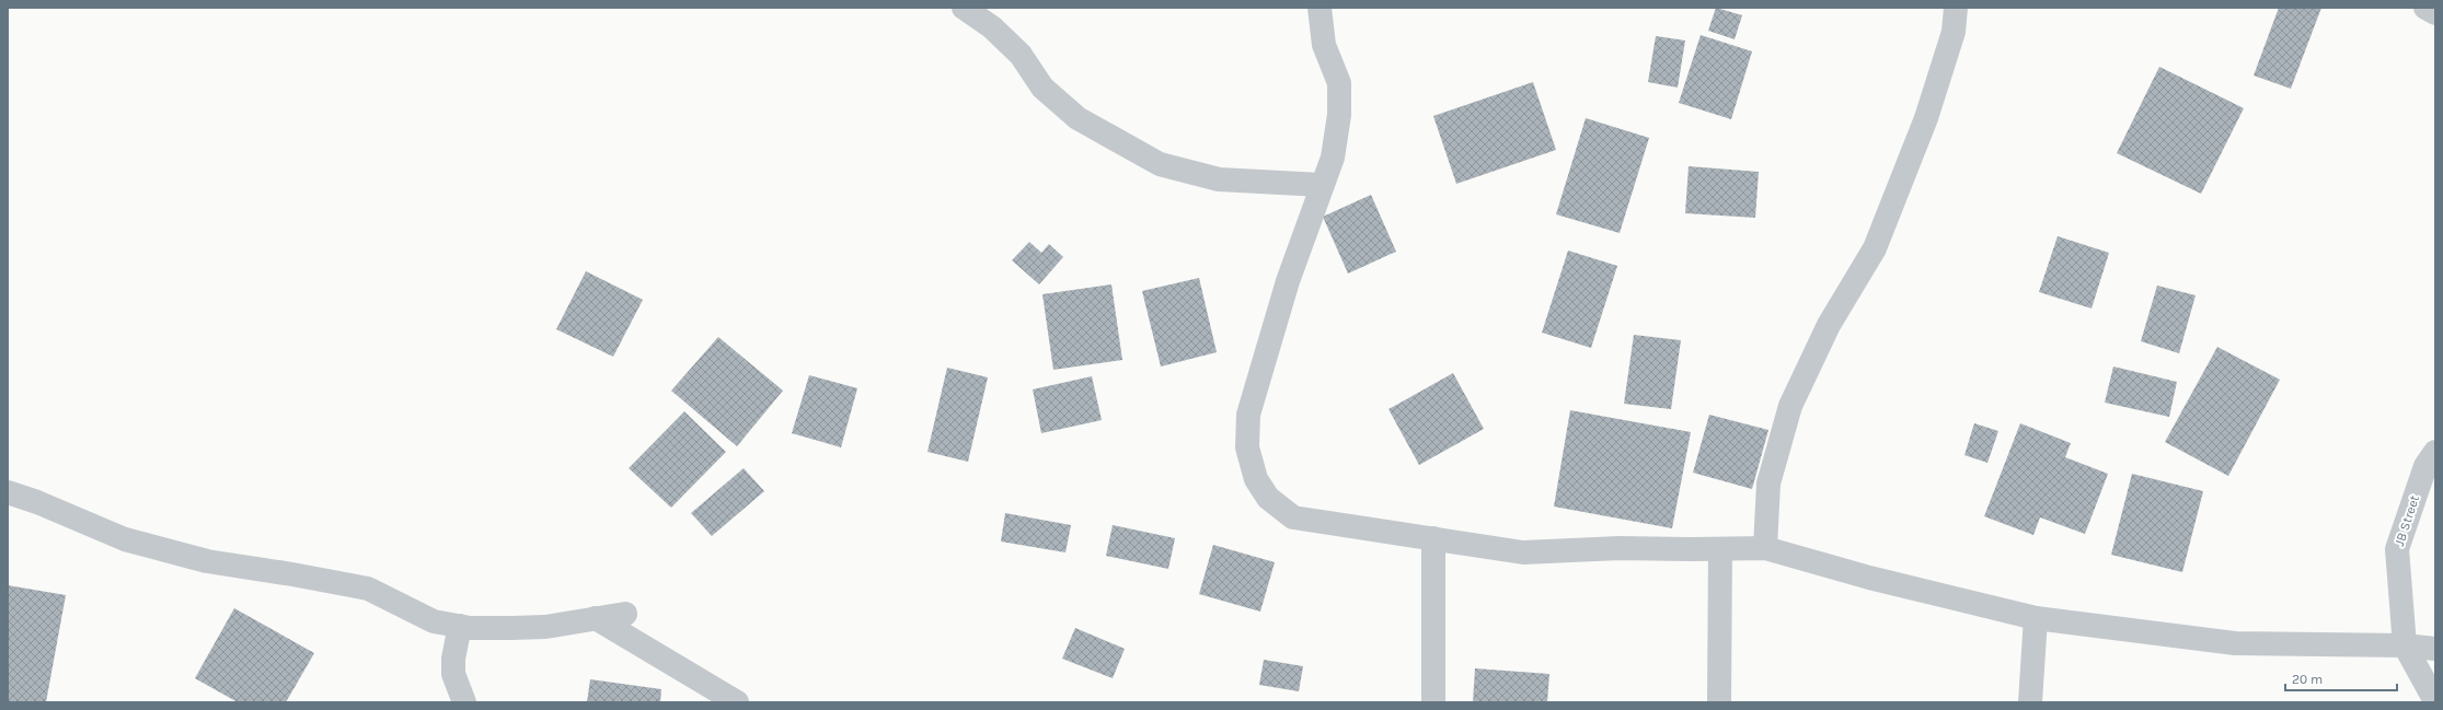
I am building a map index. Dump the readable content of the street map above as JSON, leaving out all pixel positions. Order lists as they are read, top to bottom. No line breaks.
{"streets":{"street":["JB Street"]},"scale_bar":"20 m"}
